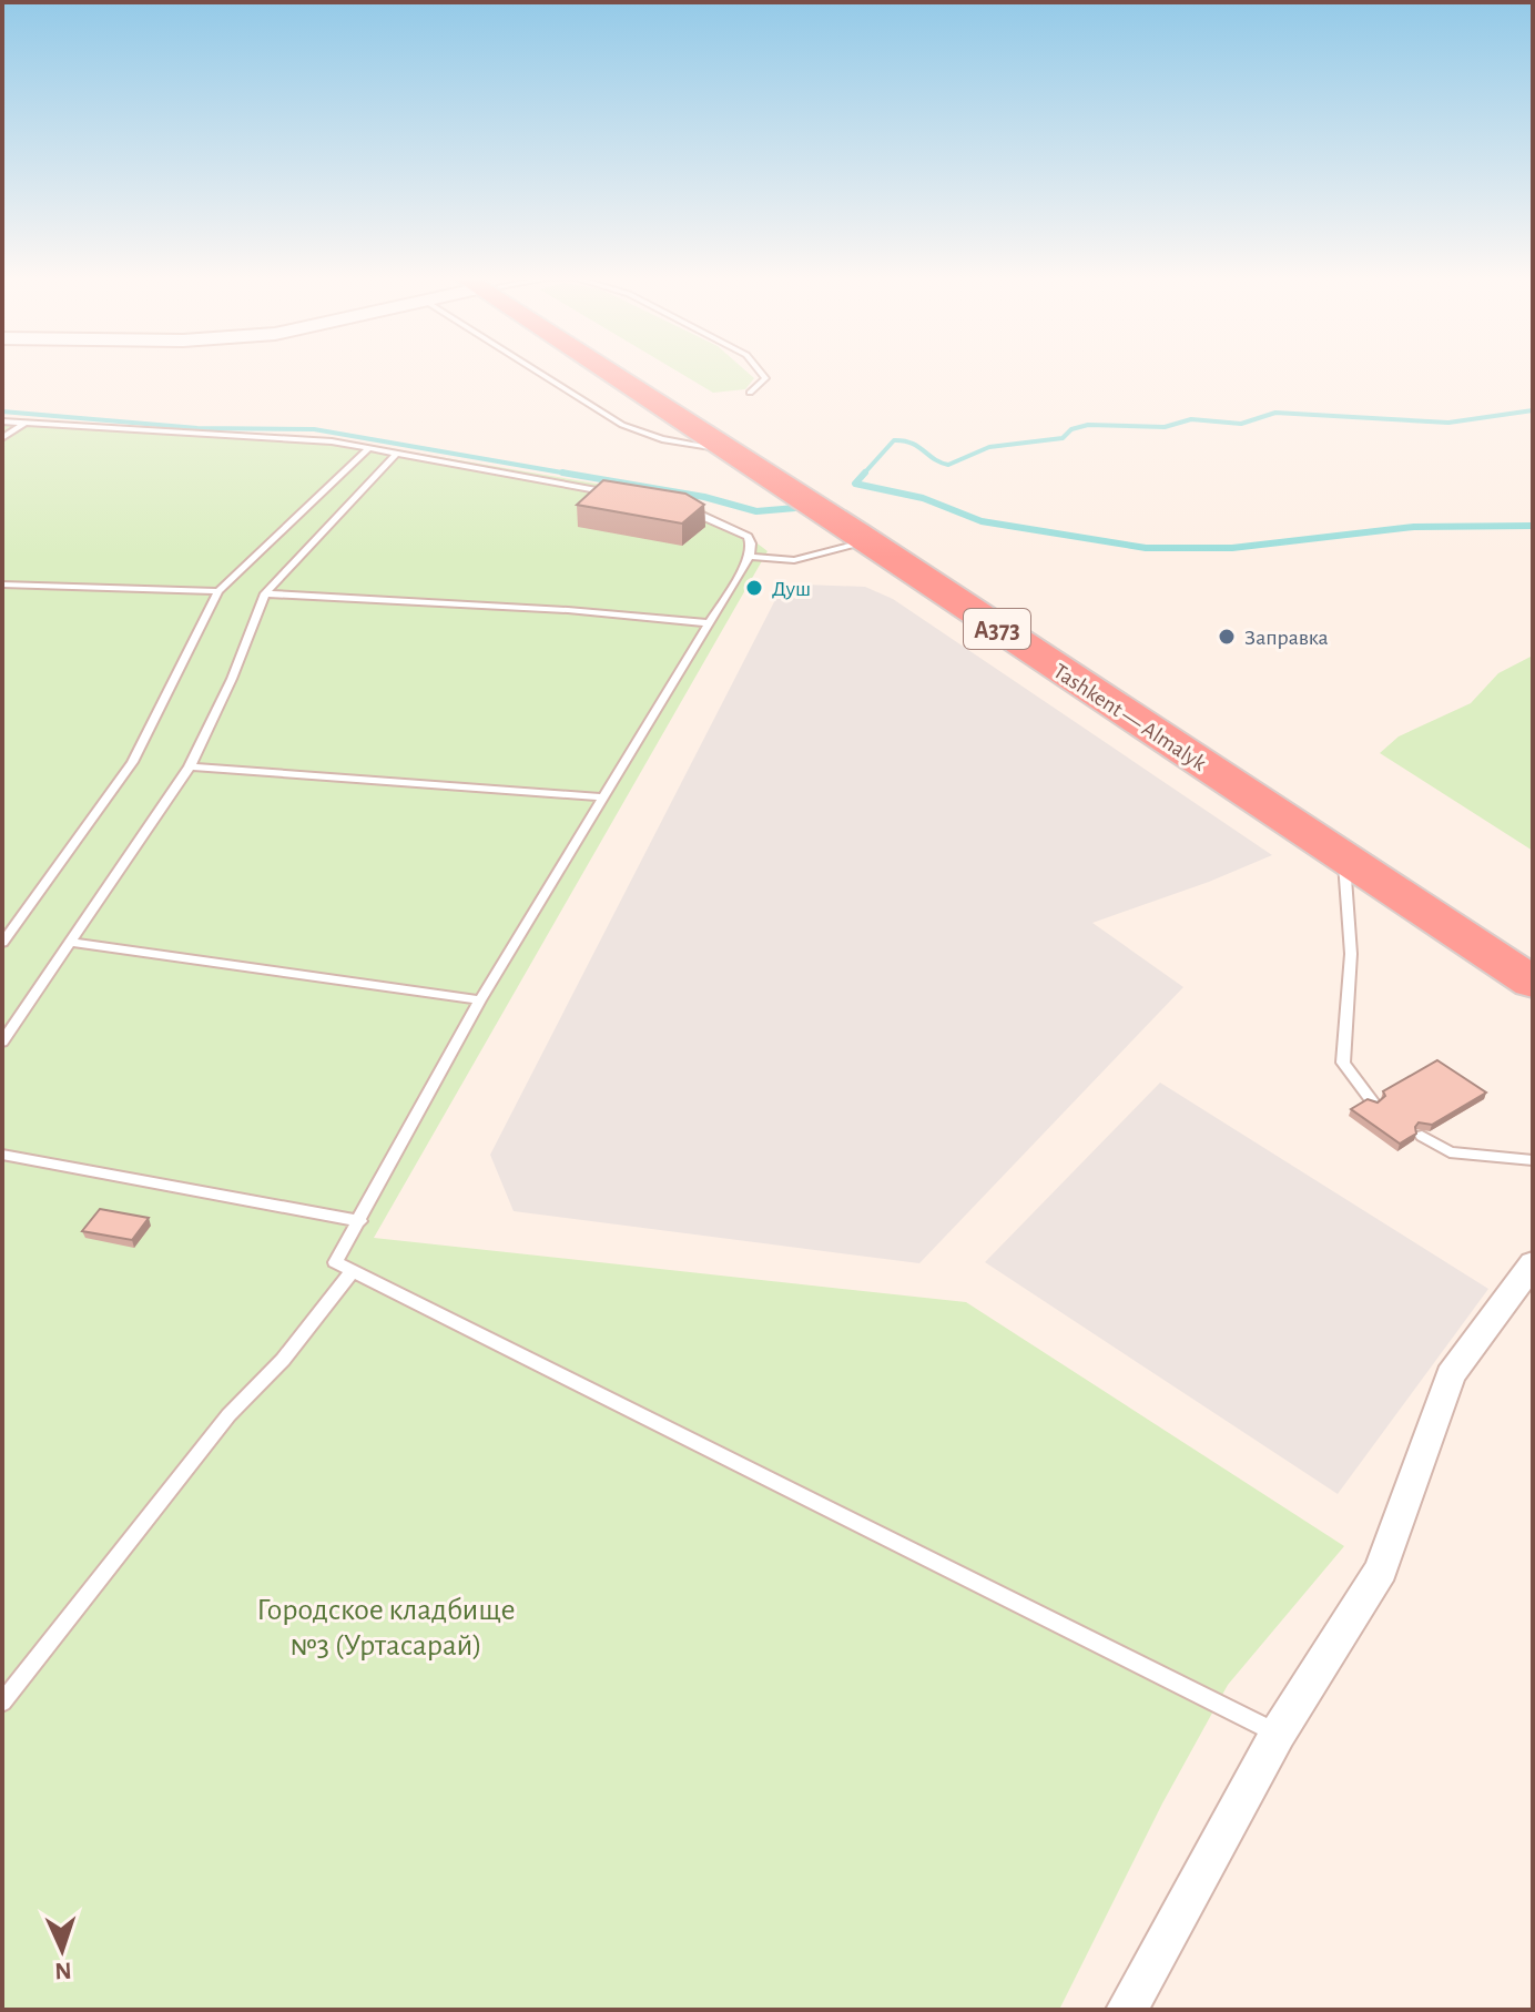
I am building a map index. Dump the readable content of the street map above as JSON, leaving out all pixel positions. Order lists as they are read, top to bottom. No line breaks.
{"streets":{"highway":["A373","Tashkent — Almalyk"]},"parks":["Городское кладбище №3 (Уртасарай)"],"places":["Душ","Заправка"],"north":"bottom"}
